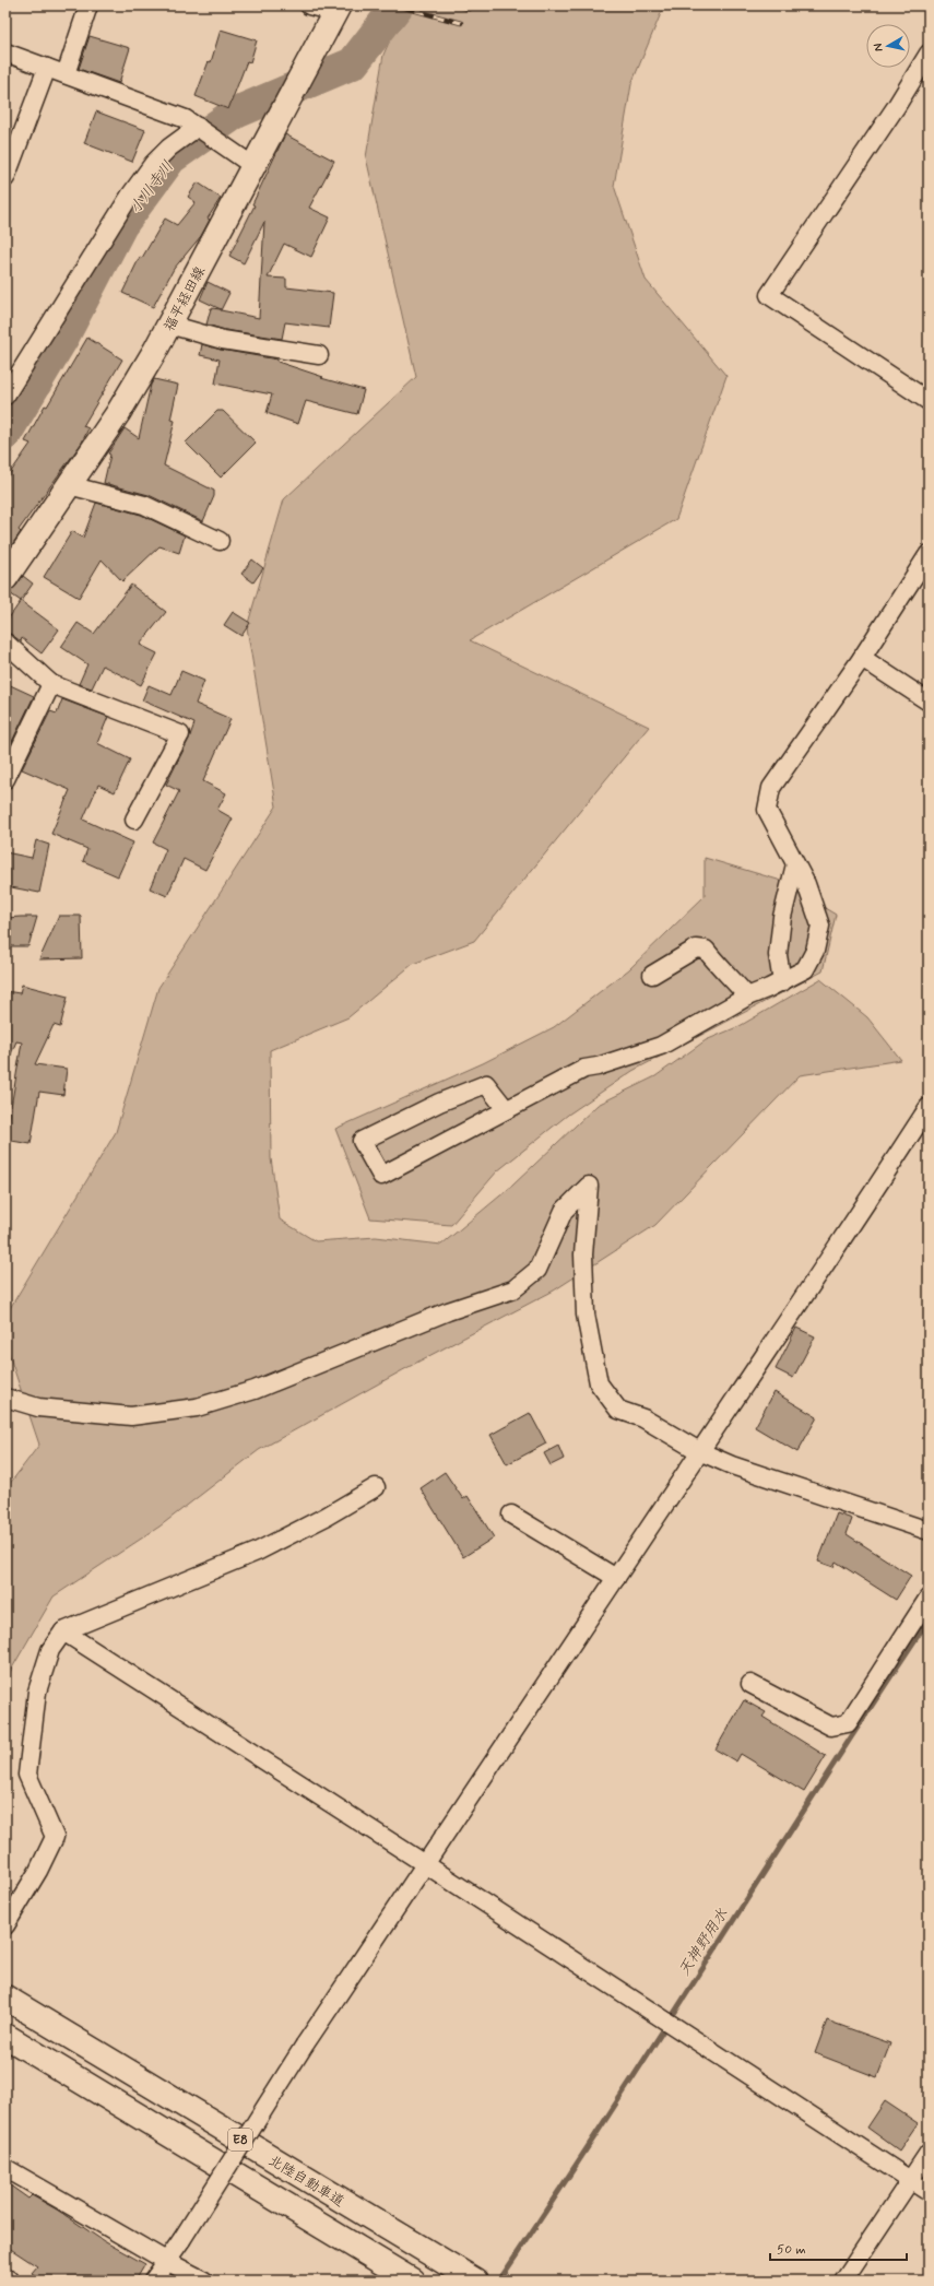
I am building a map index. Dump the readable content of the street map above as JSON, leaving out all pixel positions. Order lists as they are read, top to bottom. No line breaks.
{"streets":{"main road":["福平経田線","E8","北陸自動車道"]},"water":["小川寺川","天神野用水"],"scale_bar":"50 m","north":"left"}
